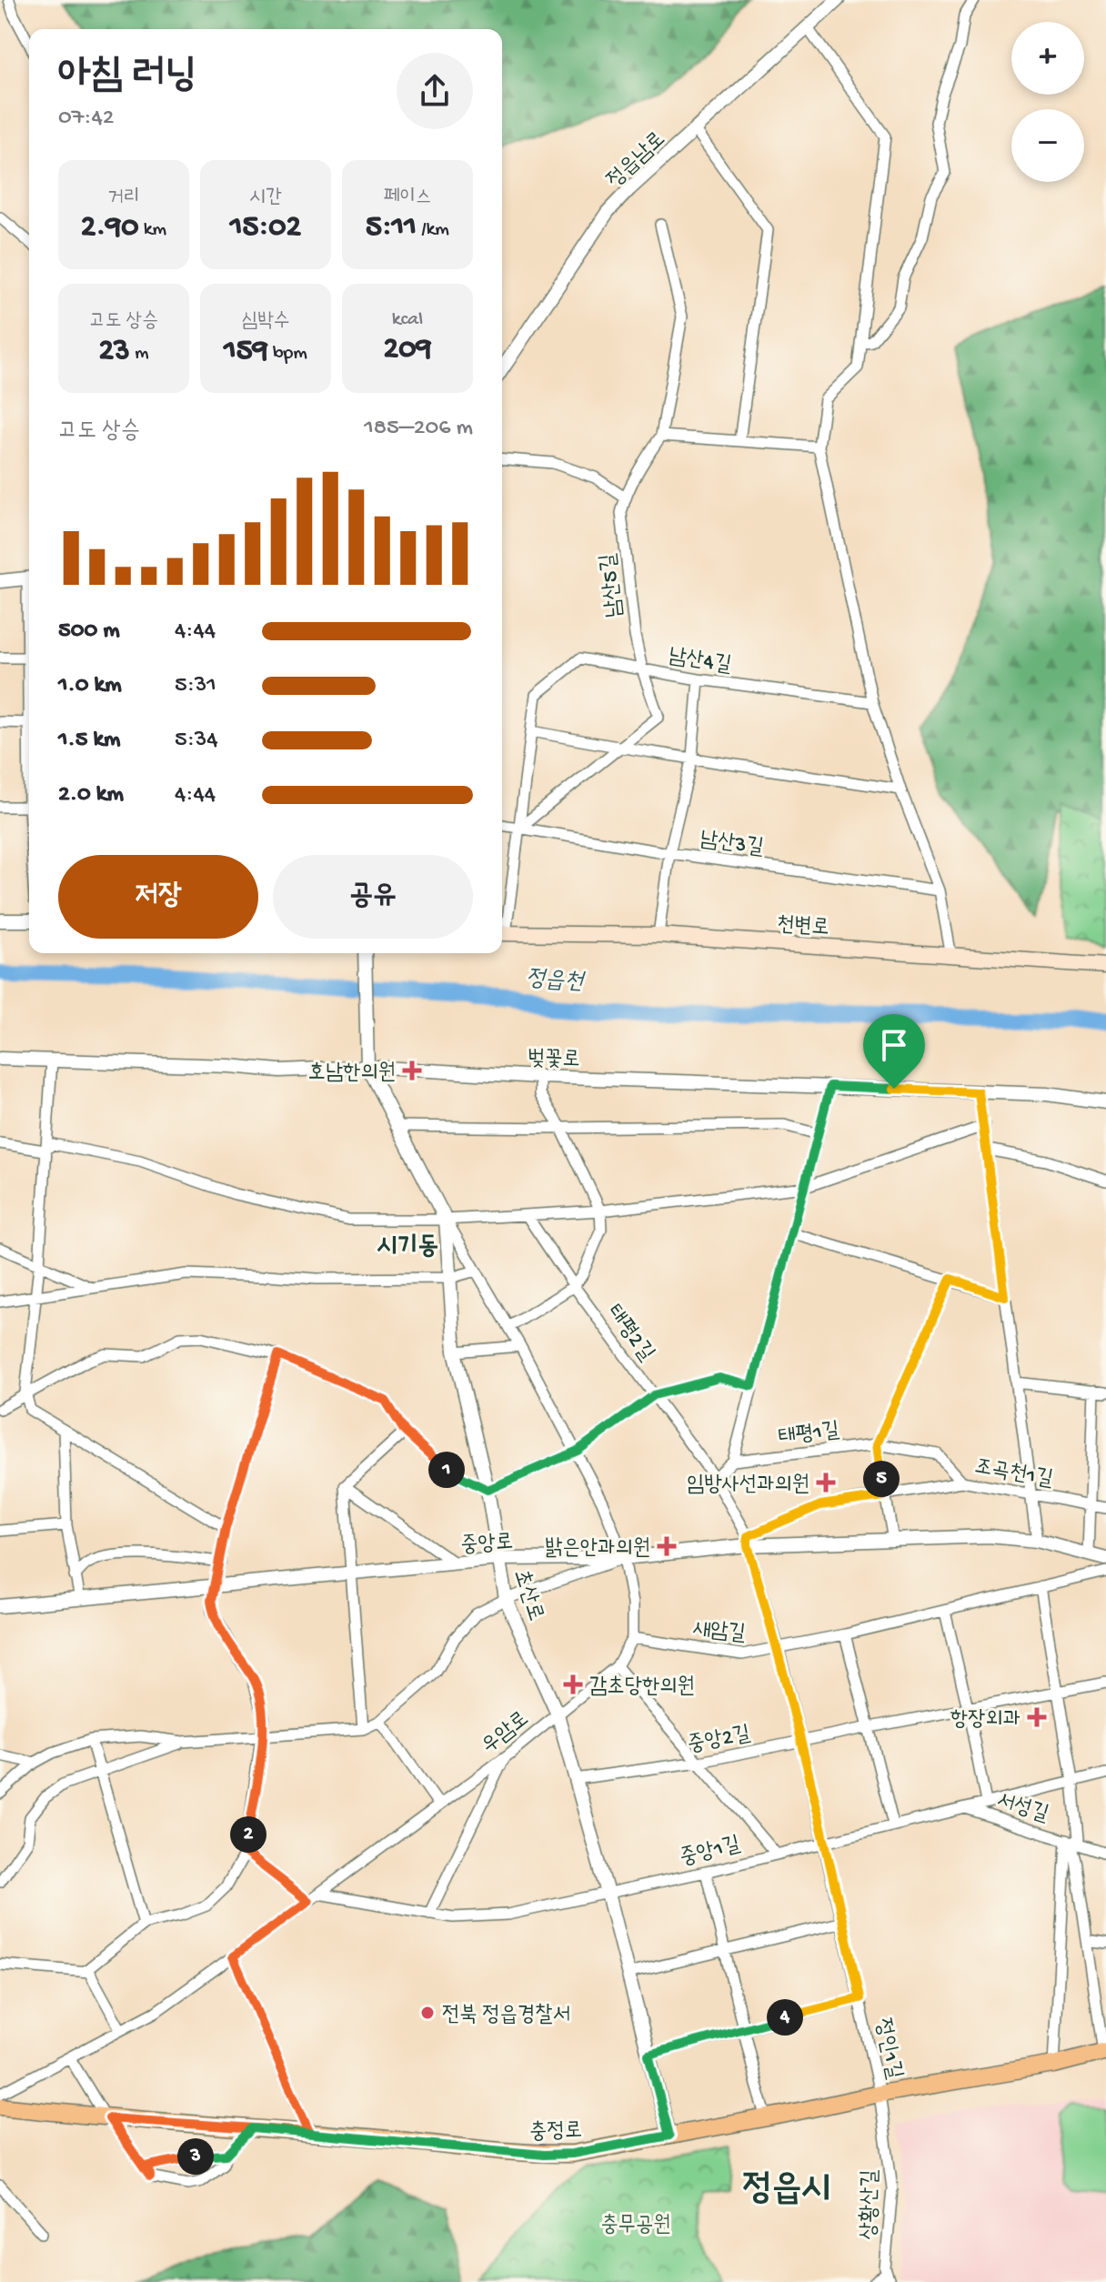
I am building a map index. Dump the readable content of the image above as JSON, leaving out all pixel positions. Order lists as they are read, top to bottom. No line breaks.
{"streets":{"main road":["천변로","충정로"],"street":["정읍남로","남산5길","남산4길","남산3길","벚꽃로","태평2길","태평1길","조곡천1길","중앙로","초산로","새암길","우암로","중앙2길","서성길","중앙1길","정인1길","상황산길"]},"crossings":[["남산5길","남산4길"],["남산5길","남산3길"],["벚꽃로","초산로"],["태평2길","조곡천1길"],["태평2길","중앙로"],["태평2길","정인1길"],["태평1길","조곡천1길"],["조곡천1길","중앙로"],["조곡천1길","정인1길"],["중앙로","초산로"],["중앙로","우암로"],["중앙로","정인1길"],["초산로","우암로"],["초산로","중앙2길"],["초산로","중앙1길"],["초산로","충정로"],["새암길","우암로"],["새암길","정인1길"],["우암로","중앙1길"],["중앙2길","정인1길"],["서성길","중앙1길"],["중앙1길","정인1길"],["정인1길","충정로"],["정인1길","상황산길"],["충정로","상황산길"]],"districts":["시기동","정읍시"],"water":["정읍천"],"parks":["충무공원"],"places":{"health":["호남한의원","임방사선과의원","밝은안과의원","감초당한의원","항장외과"],"other":["전북 정읍경찰서"]},"page":{"map_buttons":["+","−"],"heading":["아침 러닝","07:42"],"stats":[["거리","2.90 km"],["시간","15:02"],["페이스","5:11 /km"],["고도 상승","23 m"],["심박수","159 bpm"],["kcal","209"]],"chart":["고도 상승","185–206 m"],"list":[{"name":"500 m","note":"4:44"},{"name":"1.0 km","note":"5:31"},{"name":"1.5 km","note":"5:34"},{"name":"2.0 km","note":"4:44"}],"buttons":["저장","공유"],"pins":["1","5","2","4","3"]}}
